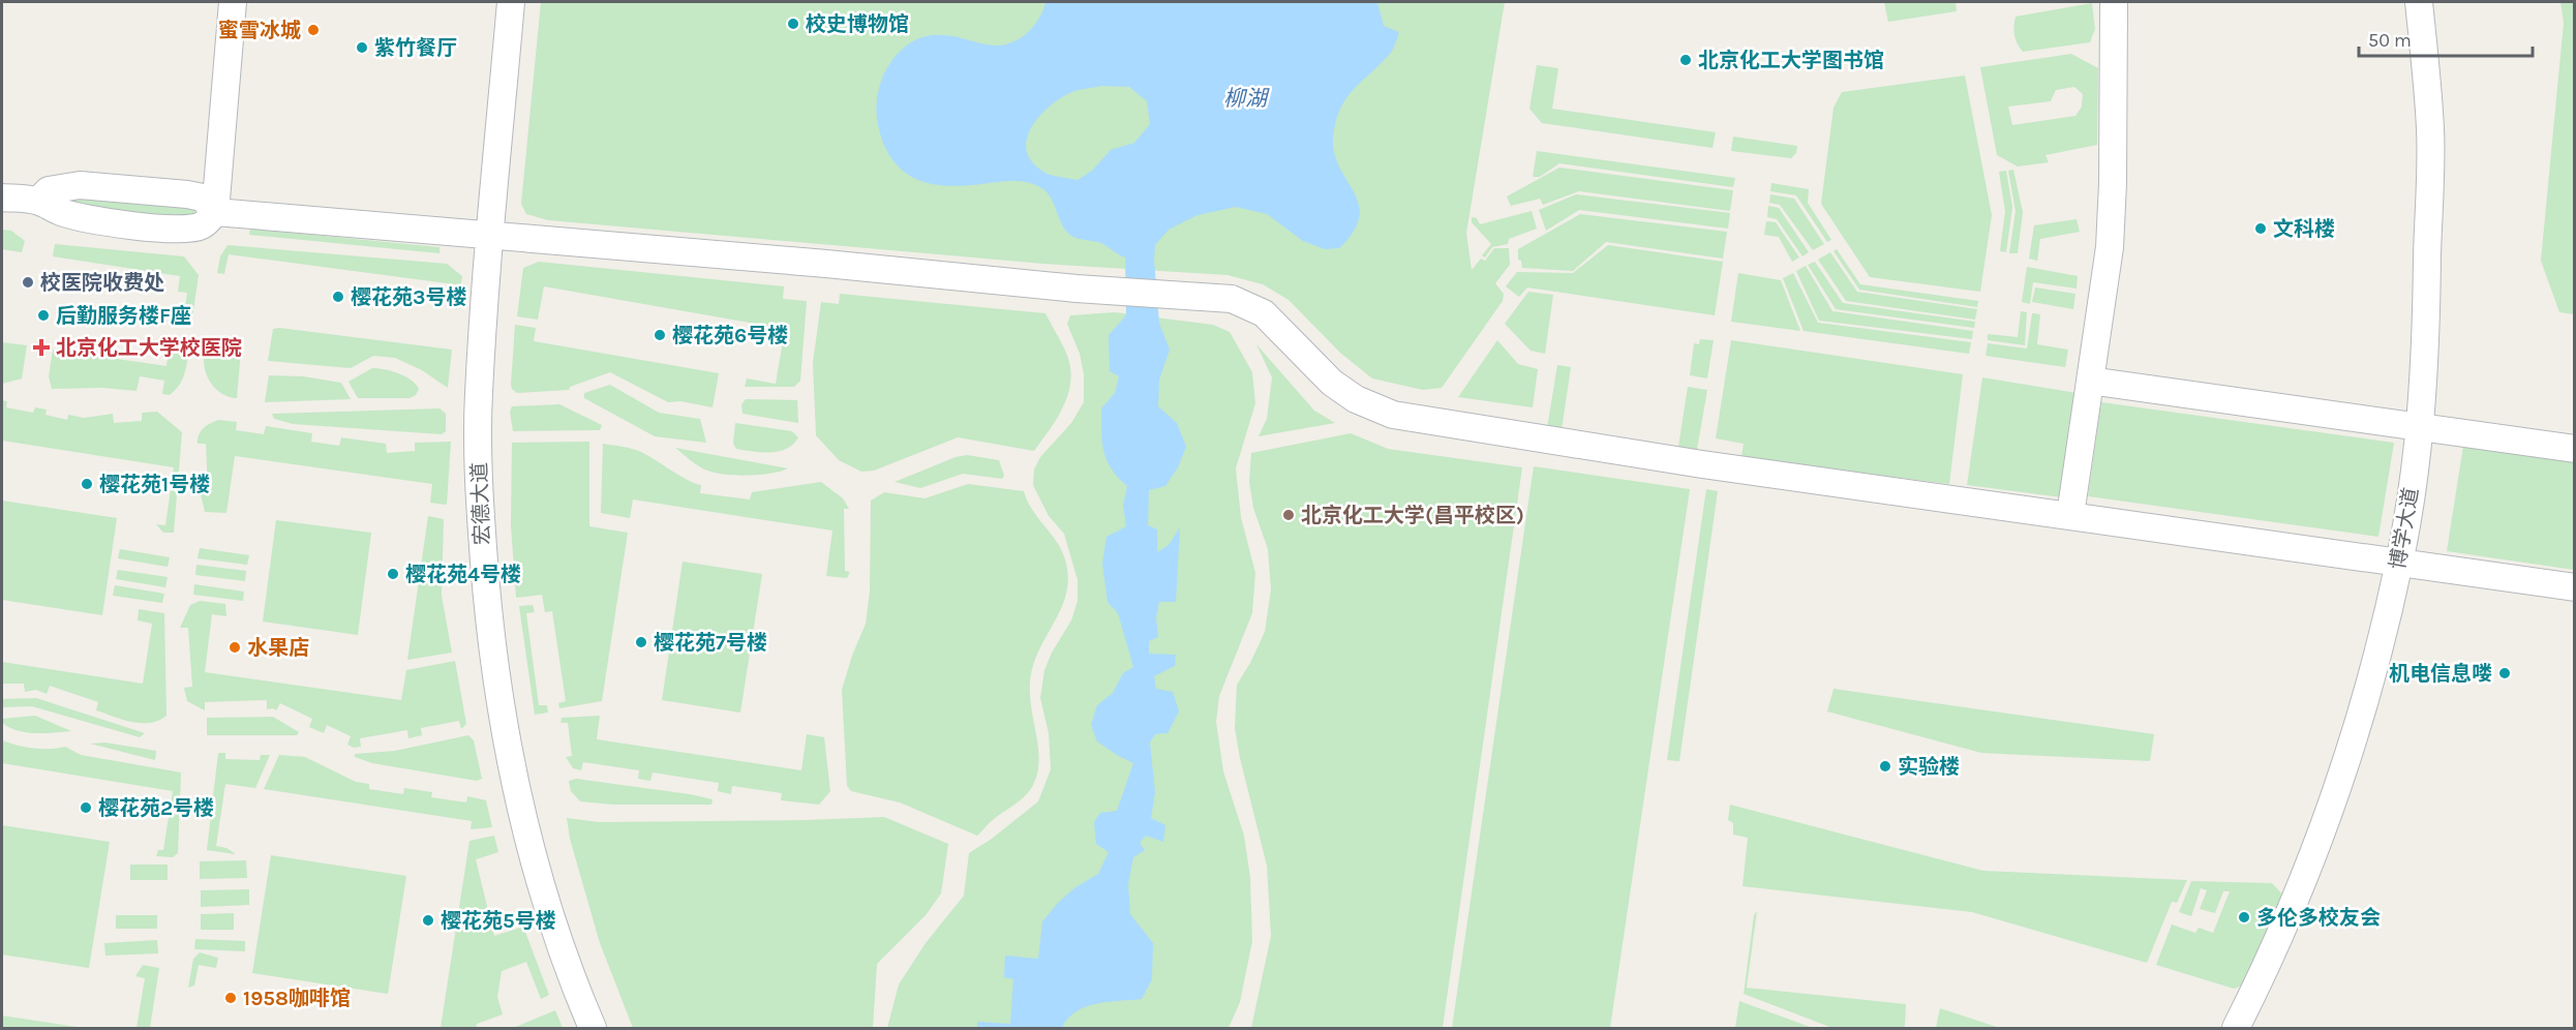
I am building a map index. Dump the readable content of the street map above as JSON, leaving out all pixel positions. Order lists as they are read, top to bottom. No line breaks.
{"streets":{"street":["宏德大道","博学大道"]},"water":["柳湖"],"places":{"other":["校史博物馆","蜜雪冰城","紫竹餐厅","北京化工大学图书馆","文科楼","校医院收费处","樱花苑3号楼","后勤服务楼F座","樱花苑6号楼","樱花苑1号楼","北京化工大学(昌平校区)","樱花苑4号楼","樱花苑7号楼","水果店","机电信息喽","实验楼","樱花苑2号楼","多伦多校友会","樱花苑5号楼","1958咖啡馆"],"health":["北京化工大学校医院"]},"scale_bar":"50 m"}
